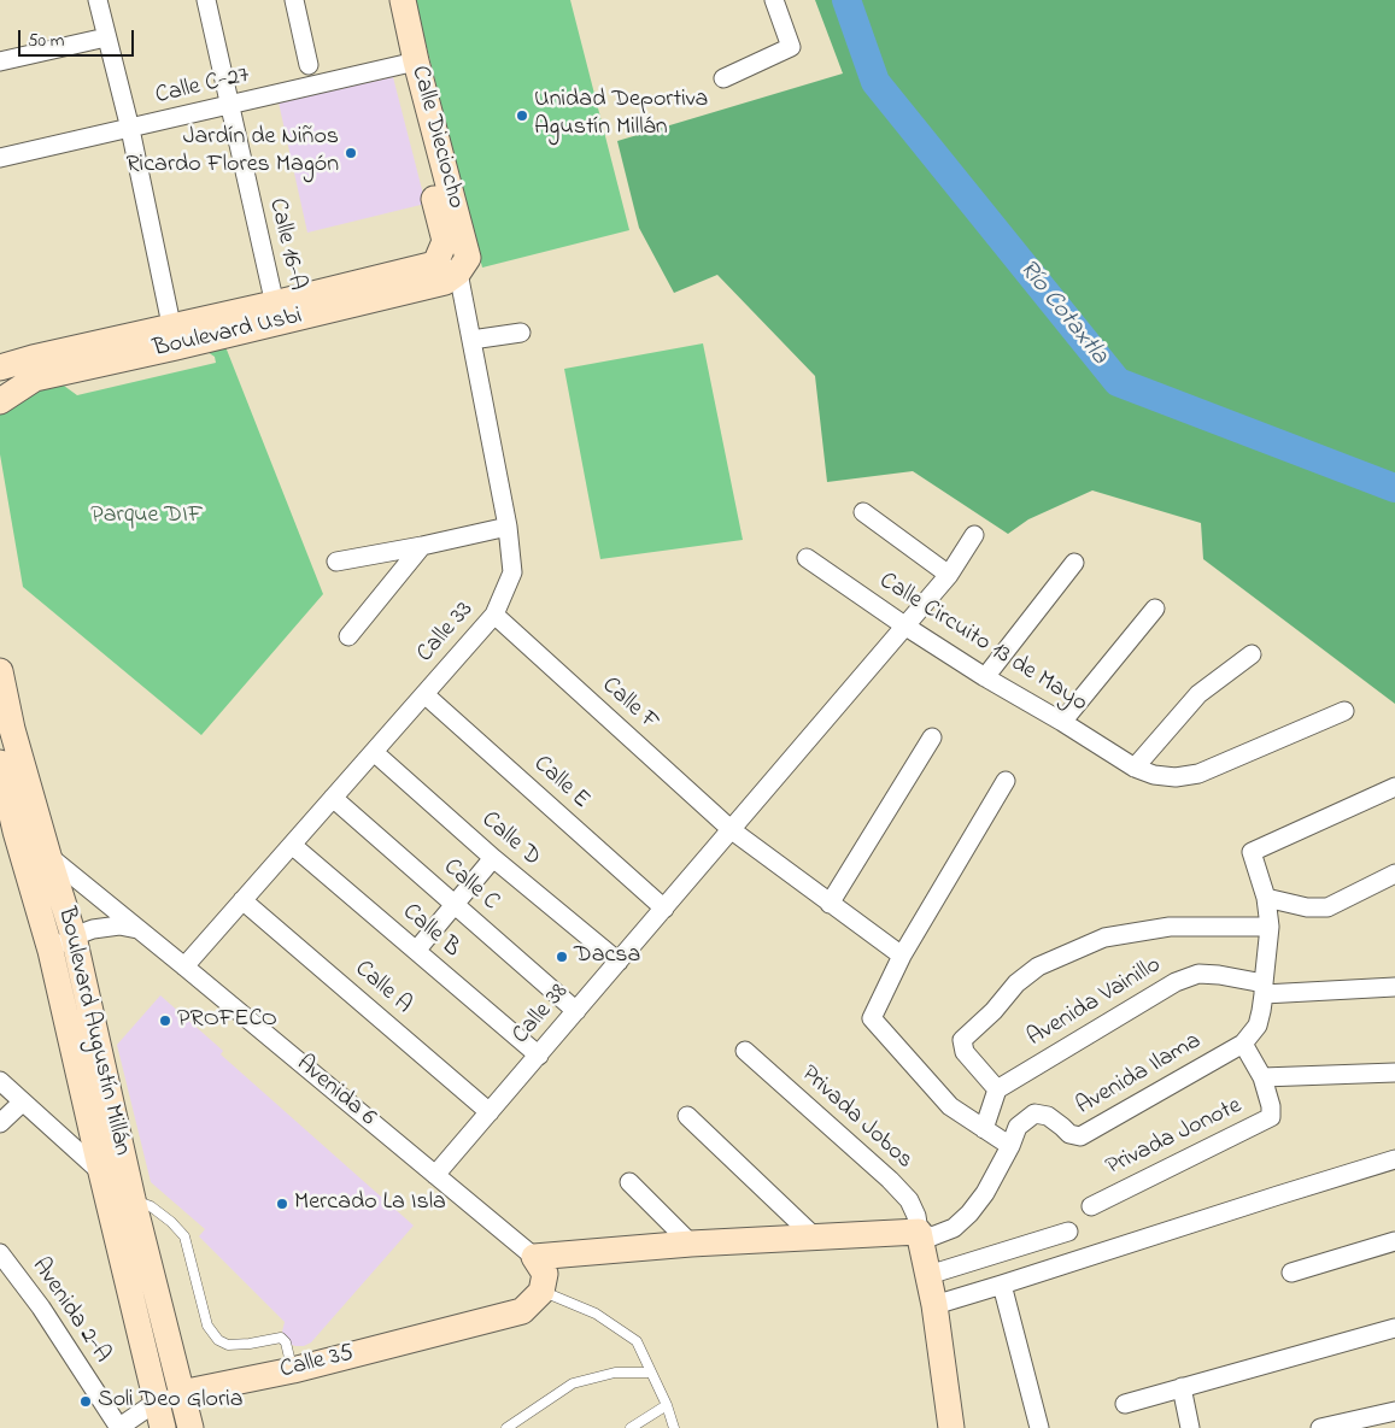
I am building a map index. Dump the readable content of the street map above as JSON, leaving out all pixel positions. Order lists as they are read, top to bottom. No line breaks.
{"streets":{"street":["Calle C-27","Calle Dieciocho","Calle 16-A","Boulevard Usbi","Calle 33","Calle Circuito 13 de Mayo","Calle F","Calle E","Calle D","Calle C","Calle B","Calle A","Avenida Vainillo","Calle 38","Boulevard Augustín Millán","Avenida Ilama","Avenida 6","Privada Jobos","Privada Jonote","Avenida 2-A","Calle 35"]},"crossings":[["Calle C-27","Calle Dieciocho"],["Calle C-27","Calle 16-A"],["Calle Dieciocho","Boulevard Usbi"],["Calle Dieciocho","Calle 33"],["Calle 16-A","Boulevard Usbi"],["Boulevard Usbi","Calle 33"],["Calle 33","Calle F"],["Calle 33","Calle E"],["Calle 33","Calle D"],["Calle 33","Calle C"],["Calle 33","Calle B"],["Calle 33","Calle A"],["Calle 33","Avenida 6"],["Calle Circuito 13 de Mayo","Calle 38"],["Calle F","Calle 38"],["Calle E","Calle 38"],["Calle D","Calle 38"],["Calle C","Calle 38"],["Calle B","Calle 38"],["Calle A","Calle 38"],["Calle 38","Avenida 6"],["Boulevard Augustín Millán","Avenida 6"],["Boulevard Augustín Millán","Calle 35"],["Avenida 2-A","Calle 35"]],"water":["Río Cotaxtla"],"parks":["Parque DIF"],"places":["Unidad Deportiva Agustín Millán","Jardín de Niños Ricardo Flores Magón","Dacsa","PROFECO","Mercado La Isla","Soli Deo Gloria"],"scale_bar":"50 m"}
